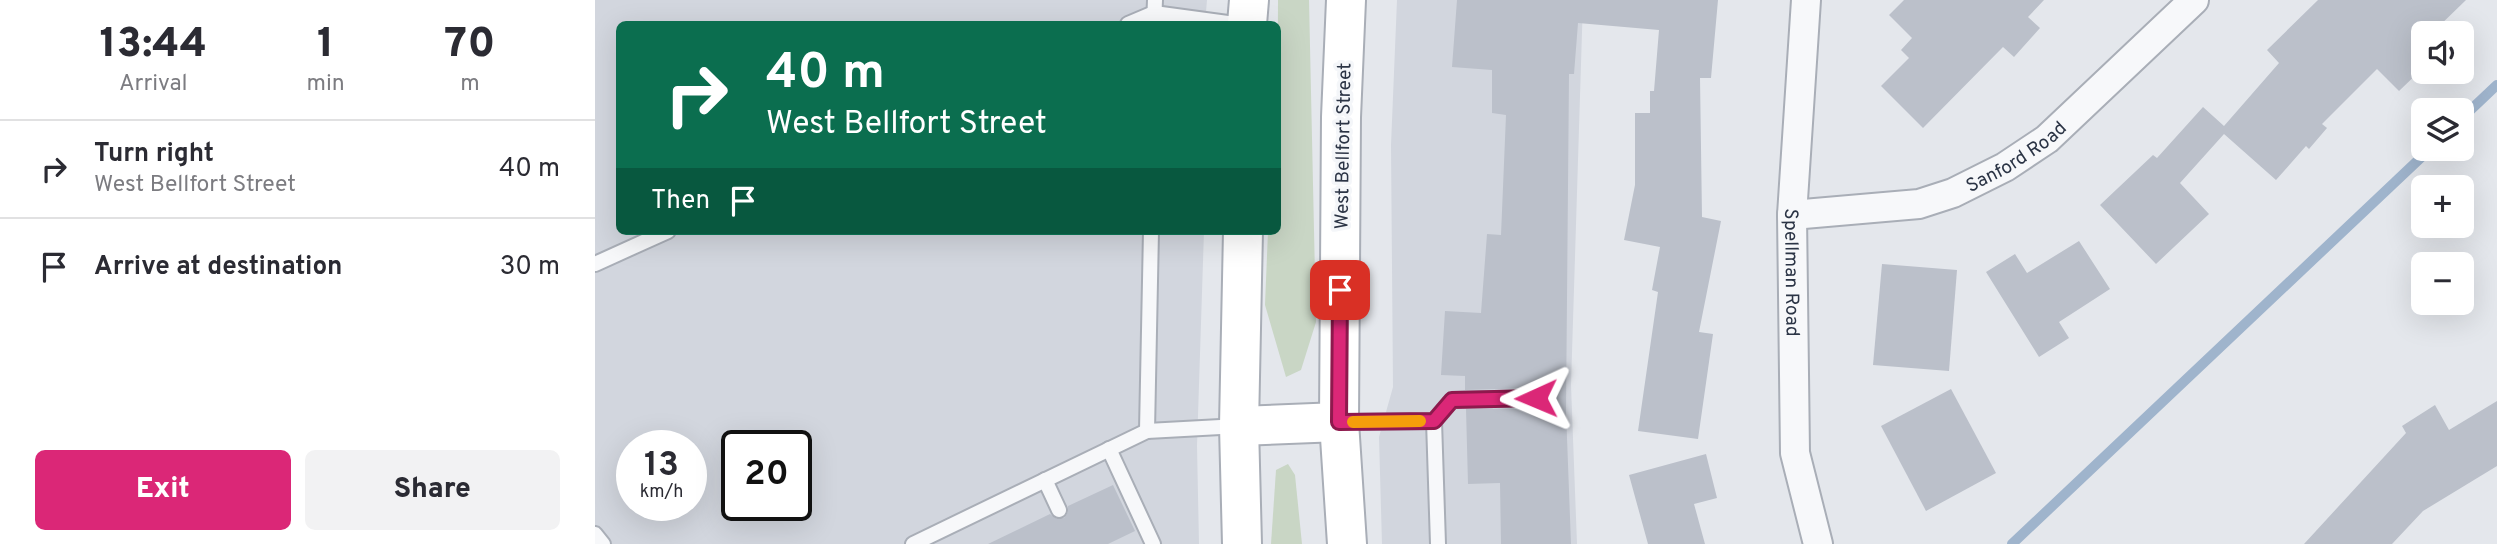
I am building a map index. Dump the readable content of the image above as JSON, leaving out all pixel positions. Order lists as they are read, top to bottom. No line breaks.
{"streets":{"main road":["West Bellfort Street"],"street":["Sanford Road","Spellman Road"]},"crossings":[["Sanford Road","Spellman Road"]],"page":{"eta":["13:44","Arrival","1","min","70","m"],"map_buttons":["+","−"],"turn":["40 m","West Bellfort Street"],"list":[{"name":"Turn right","note":"West Bellfort Street","value":"40 m"},{"name":"Arrive at destination","value":"30 m"}],"then":"Then","speed":"13 km/h","limit":"20","buttons":["Exit","Share"]}}
